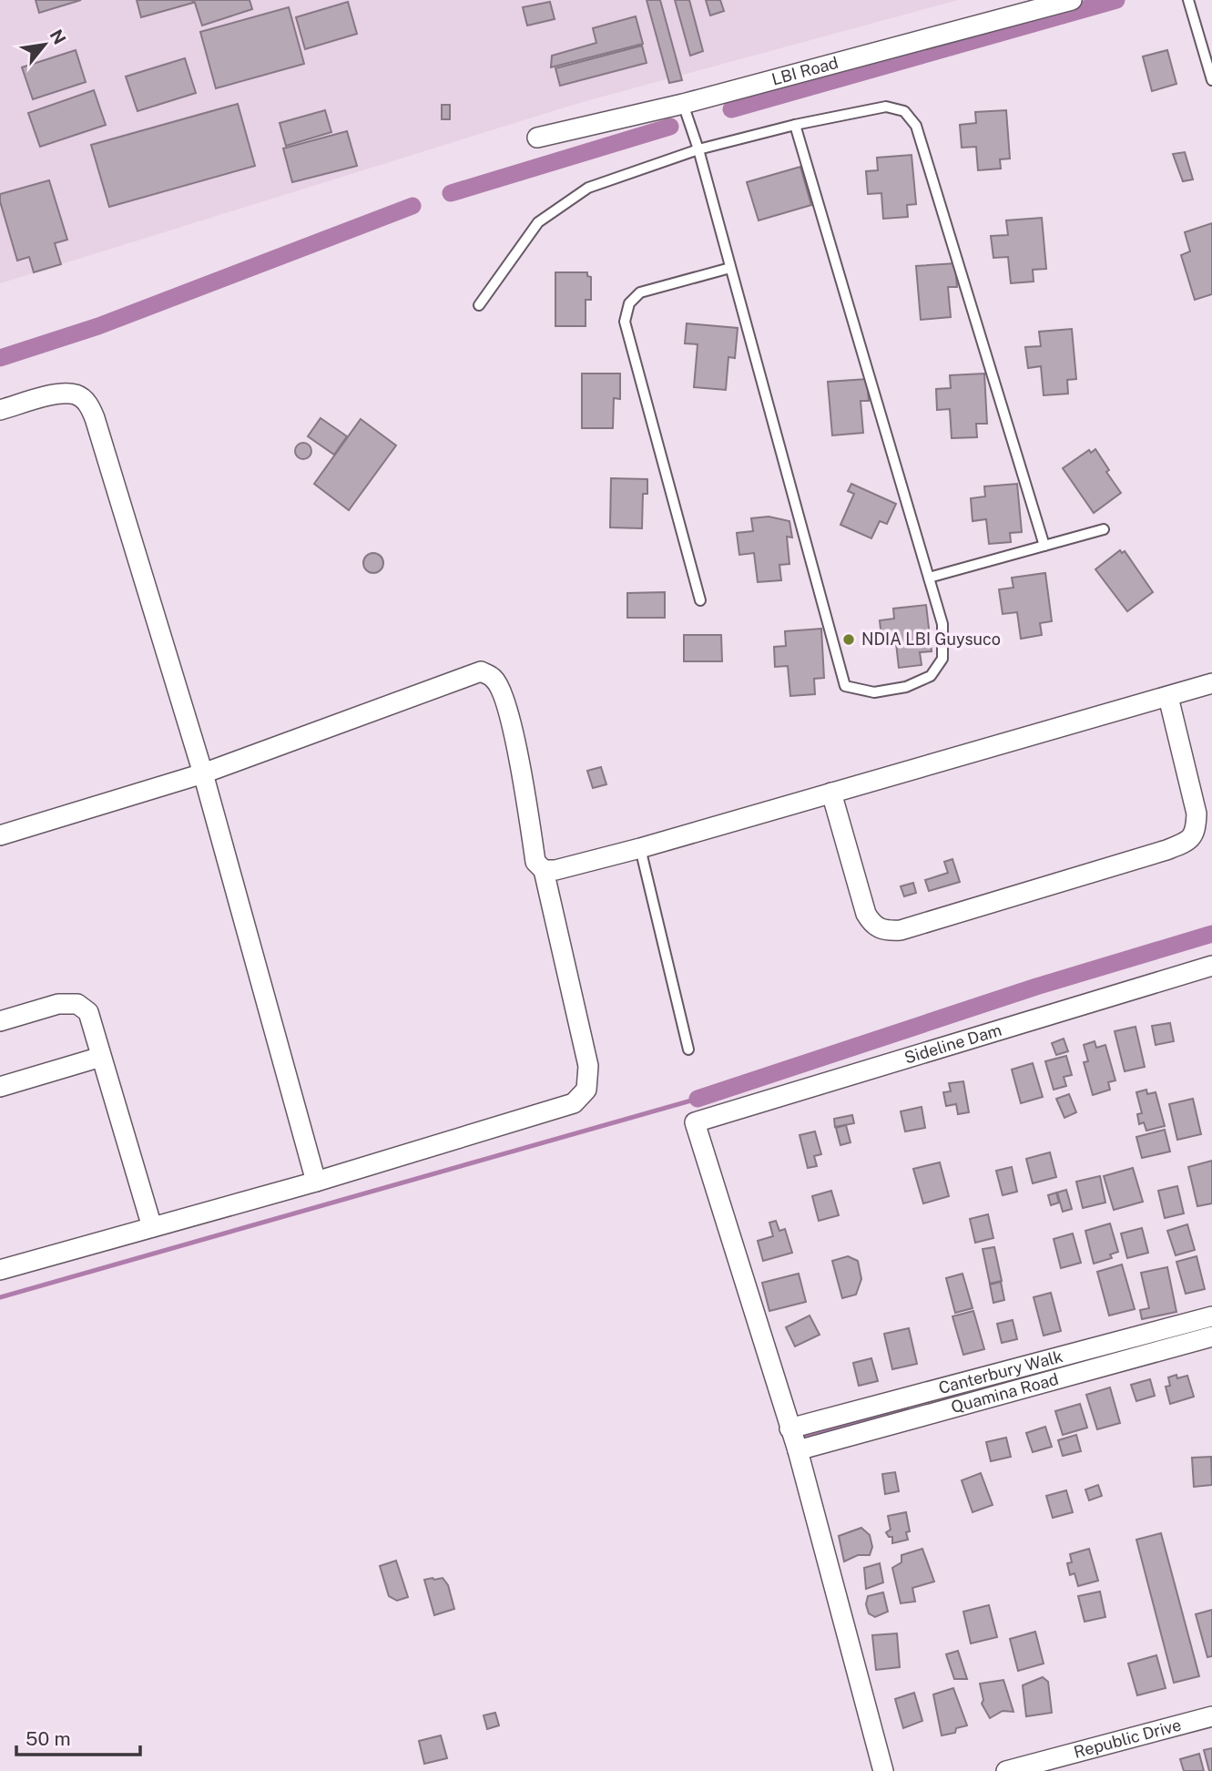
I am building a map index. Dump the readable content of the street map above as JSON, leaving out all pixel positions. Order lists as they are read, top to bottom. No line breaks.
{"streets":{"street":["LBI Road","Sideline Dam","Canterbury Walk","Quamina Road","Republic Drive"]},"crossings":[["Sideline Dam","Canterbury Walk"]],"places":["NDIA LBI Guysuco"],"scale_bar":"50 m","north":"top right"}
